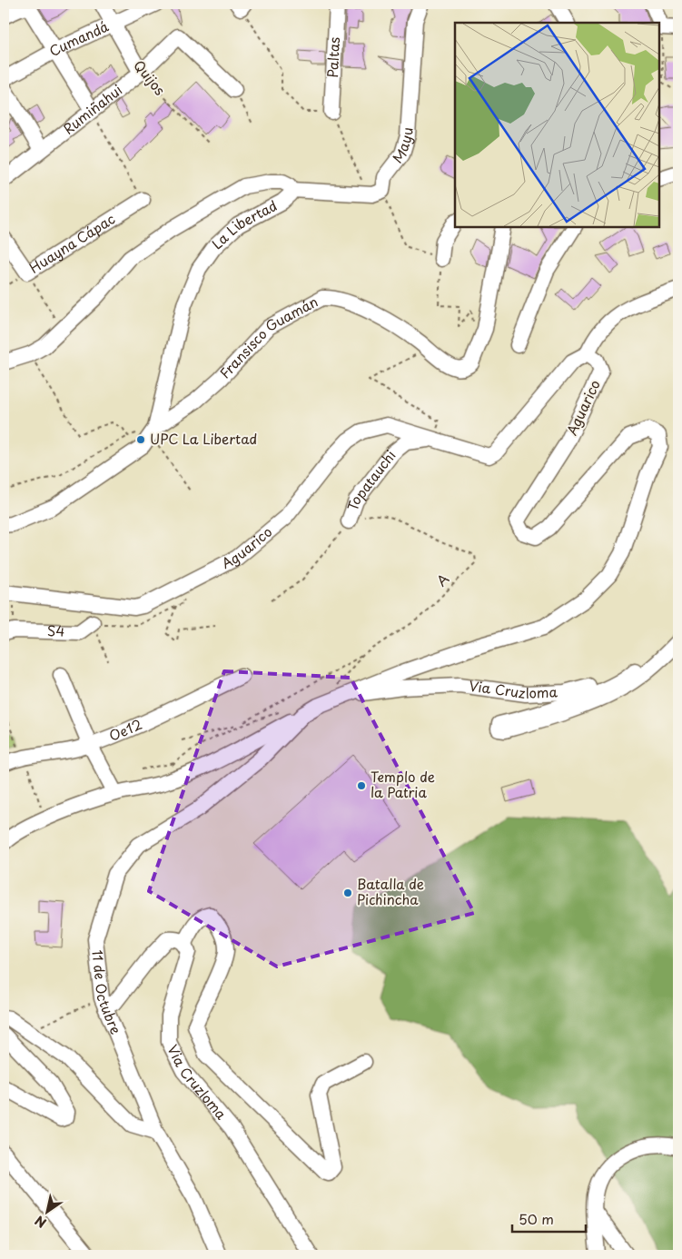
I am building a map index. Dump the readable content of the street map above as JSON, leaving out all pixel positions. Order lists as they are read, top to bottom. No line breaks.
{"streets":{"street":["Cumandá","Paltas","Quijos","Rumiñahui","Mayu","La Libertad","Huayna Cápac","Fransisco Guamán","Aguarico","Topatauchi","S4","Via Cruzloma","Oe12","11 de Octubre"],"path":["A"]},"crossings":[["Cumandá","Quijos"],["Quijos","Rumiñahui"],["La Libertad","Fransisco Guamán"],["Aguarico","Topatauchi"],["Aguarico","Via Cruzloma"],["Aguarico","11 de Octubre"],["Topatauchi","A"],["Via Cruzloma","11 de Octubre"]],"places":["UPC La Libertad","Templo de la Patria","Batalla de Pichincha"],"scale_bar":"50 m","north":"bottom left"}
